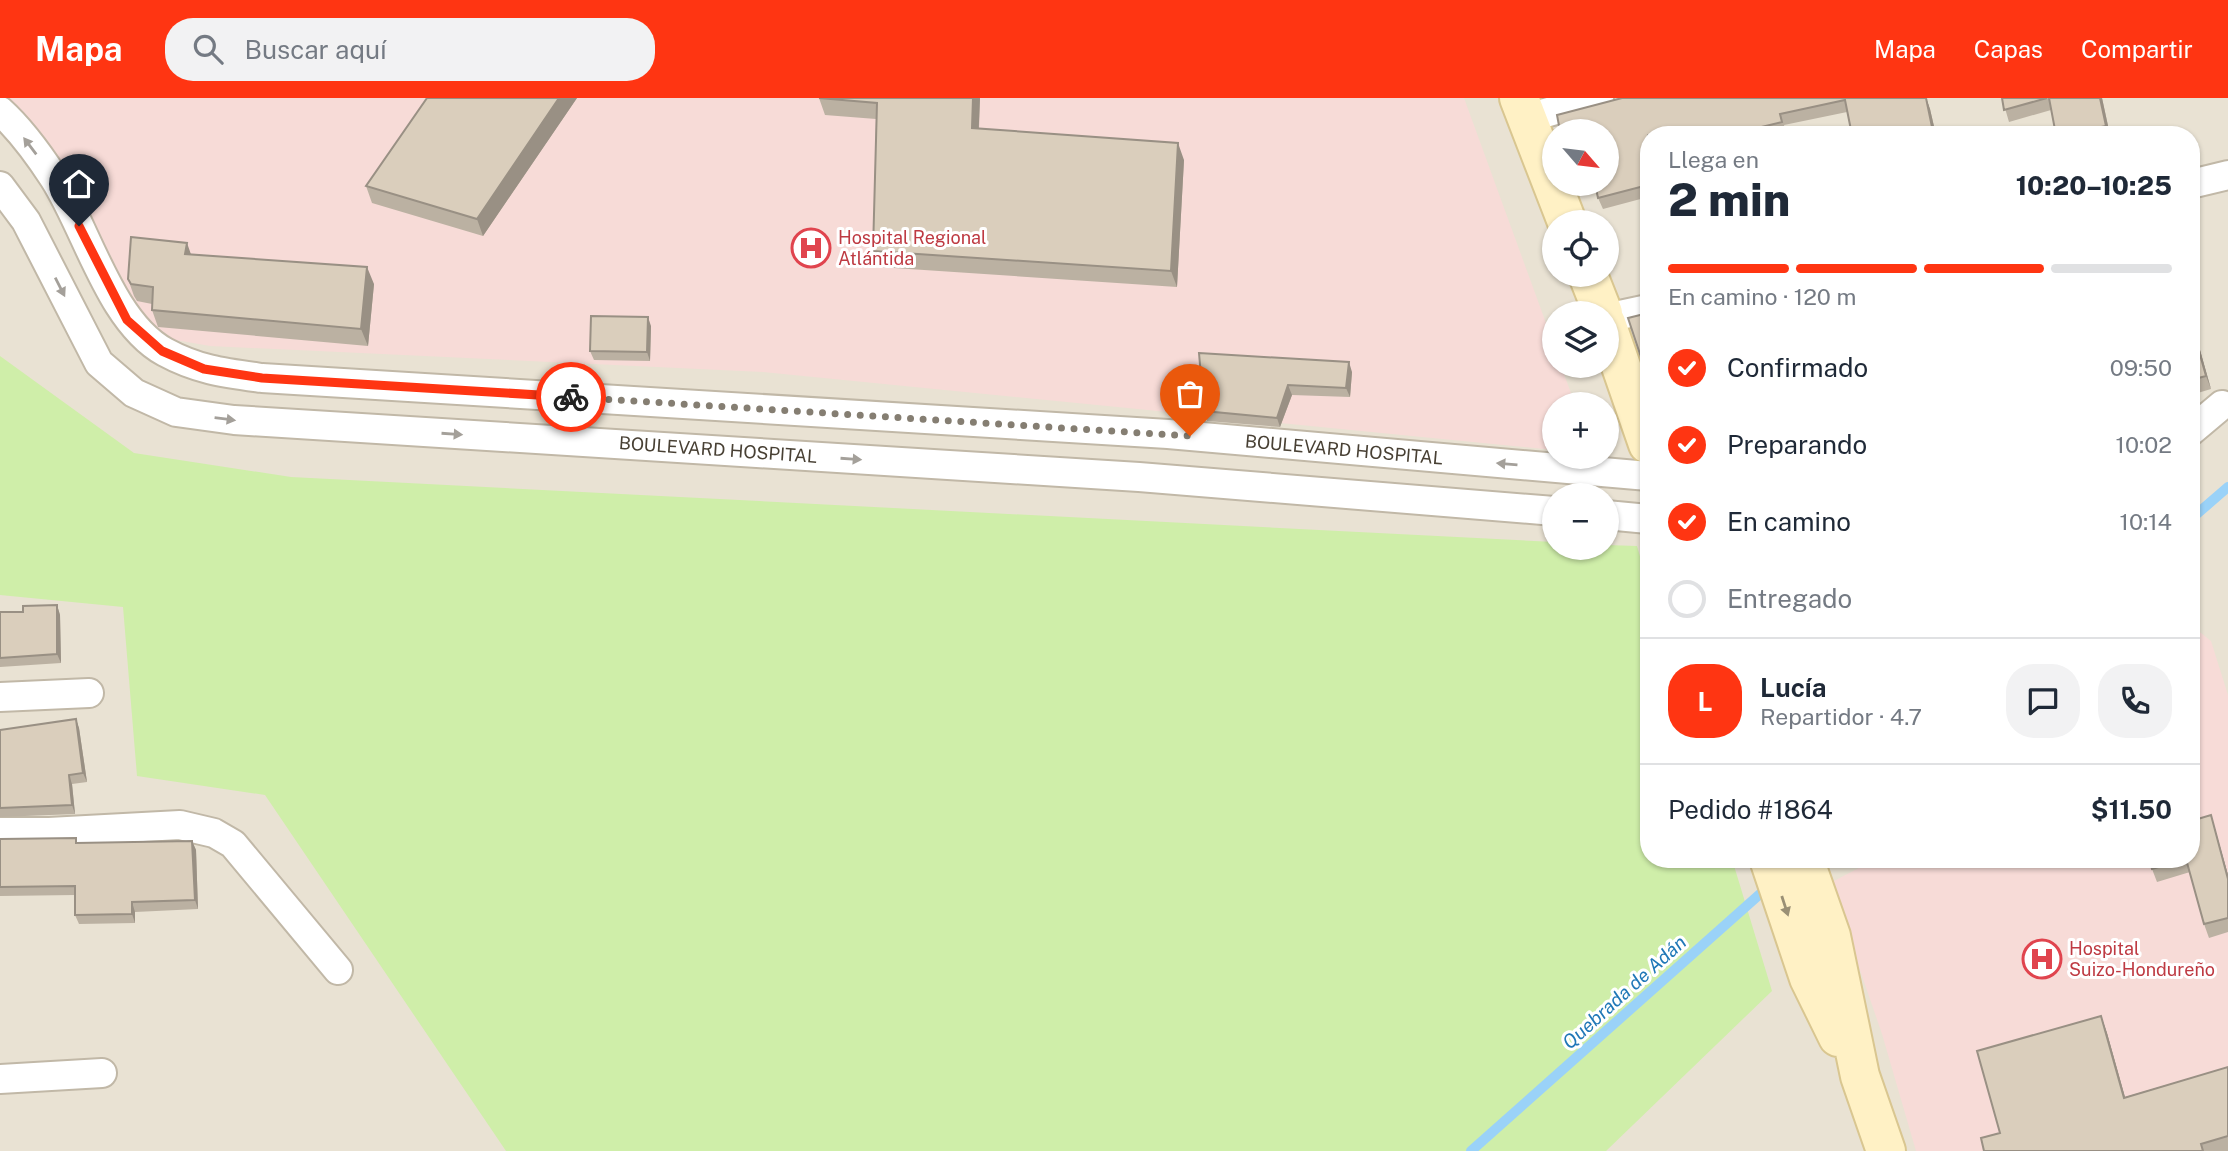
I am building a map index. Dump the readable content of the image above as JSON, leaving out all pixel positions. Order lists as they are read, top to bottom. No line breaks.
{"streets":{"street":["BOULEVARD HOSPITAL"]},"water":["Quebrada de Adán"],"places":{"hospital":["Hospital Regional Atlántida","Hospital Suizo-Hondureño"]},"north":"bottom right","page":{"header":"Mapa","search":"Buscar aquí","nav":["Mapa","Capas","Compartir"],"map_buttons":["+","−"],"heading":["2 min","Llega en","10:20–10:25"],"panel":["Lucía","Repartidor · 4.7","Pedido #1864","$11.50"],"bar":"En camino · 120 m","list":[["Confirmado","09:50"],["Preparando","10:02"],["En camino","10:14"],"Entregado"],"round":"L"}}
